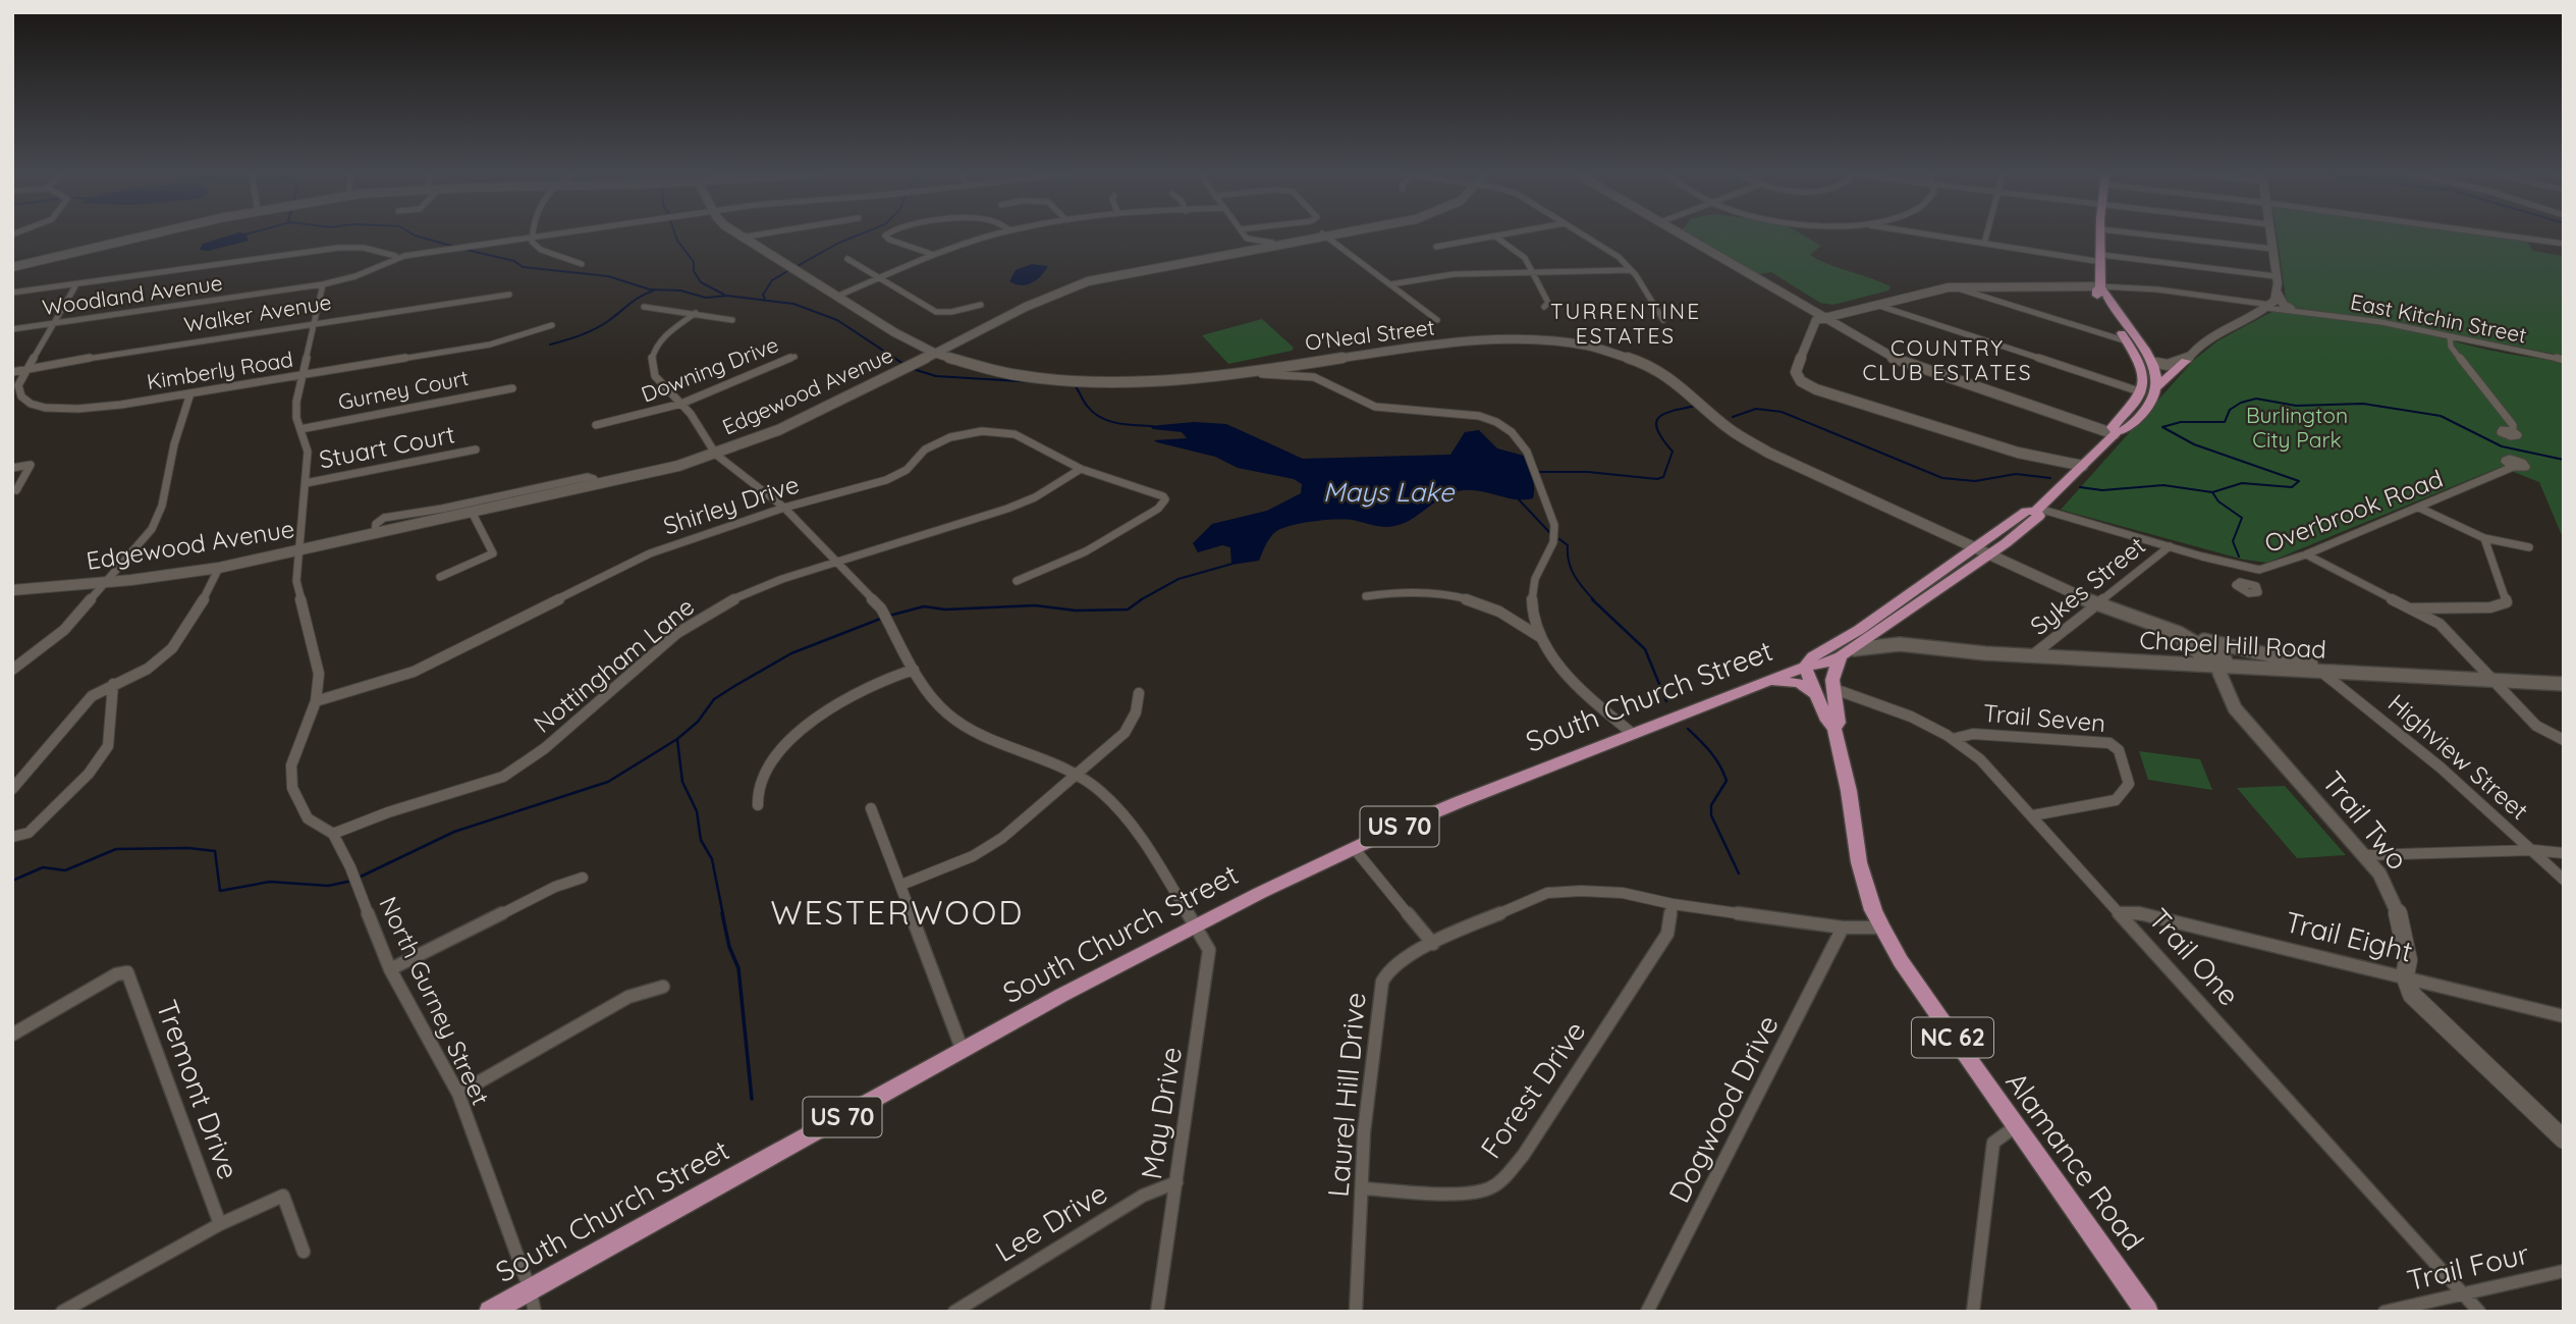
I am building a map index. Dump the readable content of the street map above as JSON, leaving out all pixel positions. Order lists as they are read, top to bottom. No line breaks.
{"streets":{"main road":["South Church Street","US 70","NC 62","Alamance Road"],"street":["Woodland Avenue","Walker Avenue","East Kitchin Street","O'Neal Street","Downing Drive","Kimberly Road","Gurney Court","Edgewood Avenue","Stuart Court","Shirley Drive","Overbrook Road","Sykes Street","Chapel Hill Road","Nottingham Lane","Trail Seven","Highview Street","Trail Two","Trail Eight","Trail One","North Gurney Street","Tremont Drive","Forest Drive","Laurel Hill Drive","Dogwood Drive","May Drive","Lee Drive","Trail Four"]},"crossings":[["Woodland Avenue","North Gurney Street"],["Walker Avenue","North Gurney Street"],["O'Neal Street","Edgewood Avenue"],["O'Neal Street","South Church Street"],["Downing Drive","May Drive"],["Kimberly Road","North Gurney Street"],["Gurney Court","North Gurney Street"],["Edgewood Avenue","North Gurney Street"],["Edgewood Avenue","May Drive"],["Stuart Court","North Gurney Street"],["Shirley Drive","Nottingham Lane"],["Shirley Drive","North Gurney Street"],["Shirley Drive","May Drive"],["Overbrook Road","Sykes Street"],["Overbrook Road","South Church Street"],["Sykes Street","Chapel Hill Road"],["Chapel Hill Road","South Church Street"],["Chapel Hill Road","Highview Street"],["Chapel Hill Road","Trail Two"],["Chapel Hill Road","Alamance Road"],["Nottingham Lane","North Gurney Street"],["Nottingham Lane","May Drive"],["South Church Street","North Gurney Street"],["South Church Street","May Drive"],["South Church Street","Alamance Road"],["Trail Seven","Trail One"],["Trail Two","Trail Eight"],["Trail Eight","Trail One"],["Trail One","Alamance Road"],["Trail One","Trail Four"],["Forest Drive","Laurel Hill Drive"],["Laurel Hill Drive","Dogwood Drive"],["Laurel Hill Drive","Alamance Road"],["May Drive","Lee Drive"]],"districts":["TURRENTINE ESTATES","COUNTRY CLUB ESTATES","WESTERWOOD"],"water":["Mays Lake"],"parks":["Burlington City Park"]}
